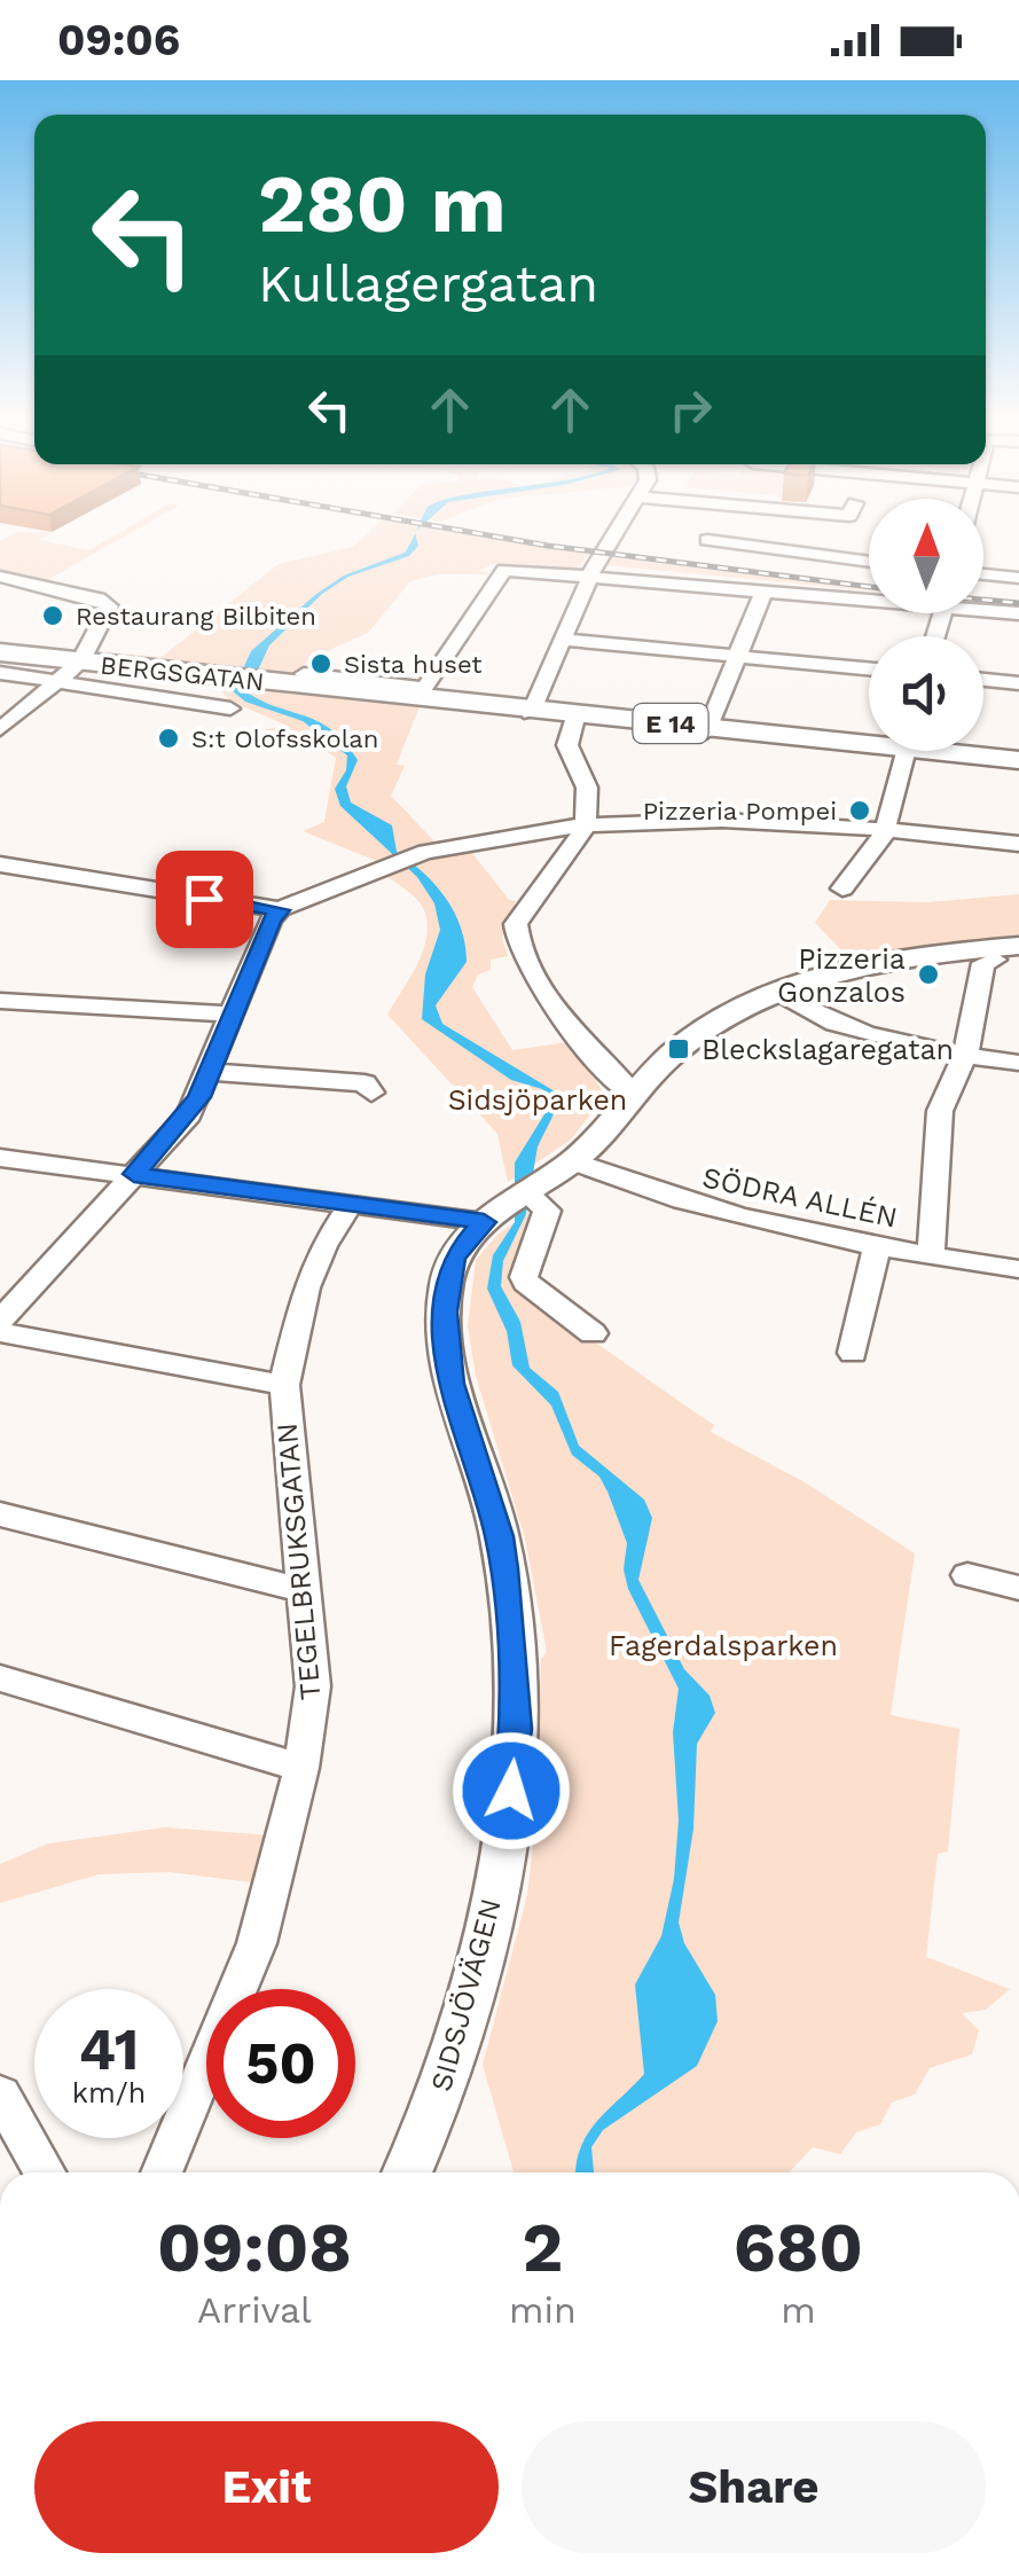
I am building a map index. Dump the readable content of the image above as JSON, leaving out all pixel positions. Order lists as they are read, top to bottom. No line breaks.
{"streets":{"highway":["BERGSGATAN","E 14"],"main road":["SIDSJÖVÄGEN"],"street":["SÖDRA ALLÉN","TEGELBRUKSGATAN"]},"parks":["Sidsjöparken","Fagerdalsparken"],"places":{"other":["Restaurang Bilbiten","Sista huset","S:t Olofsskolan","Pizzeria Pompei","Pizzeria Gonzalos"],"transit":["Bleckslagaregatan"]},"north":"top","page":{"status":"09:06","turn":["280 m","Kullagergatan"],"speed":"41 km/h","limit":"50","eta":["09:08","Arrival","2","min","680","m"],"buttons":["Exit","Share"]}}
